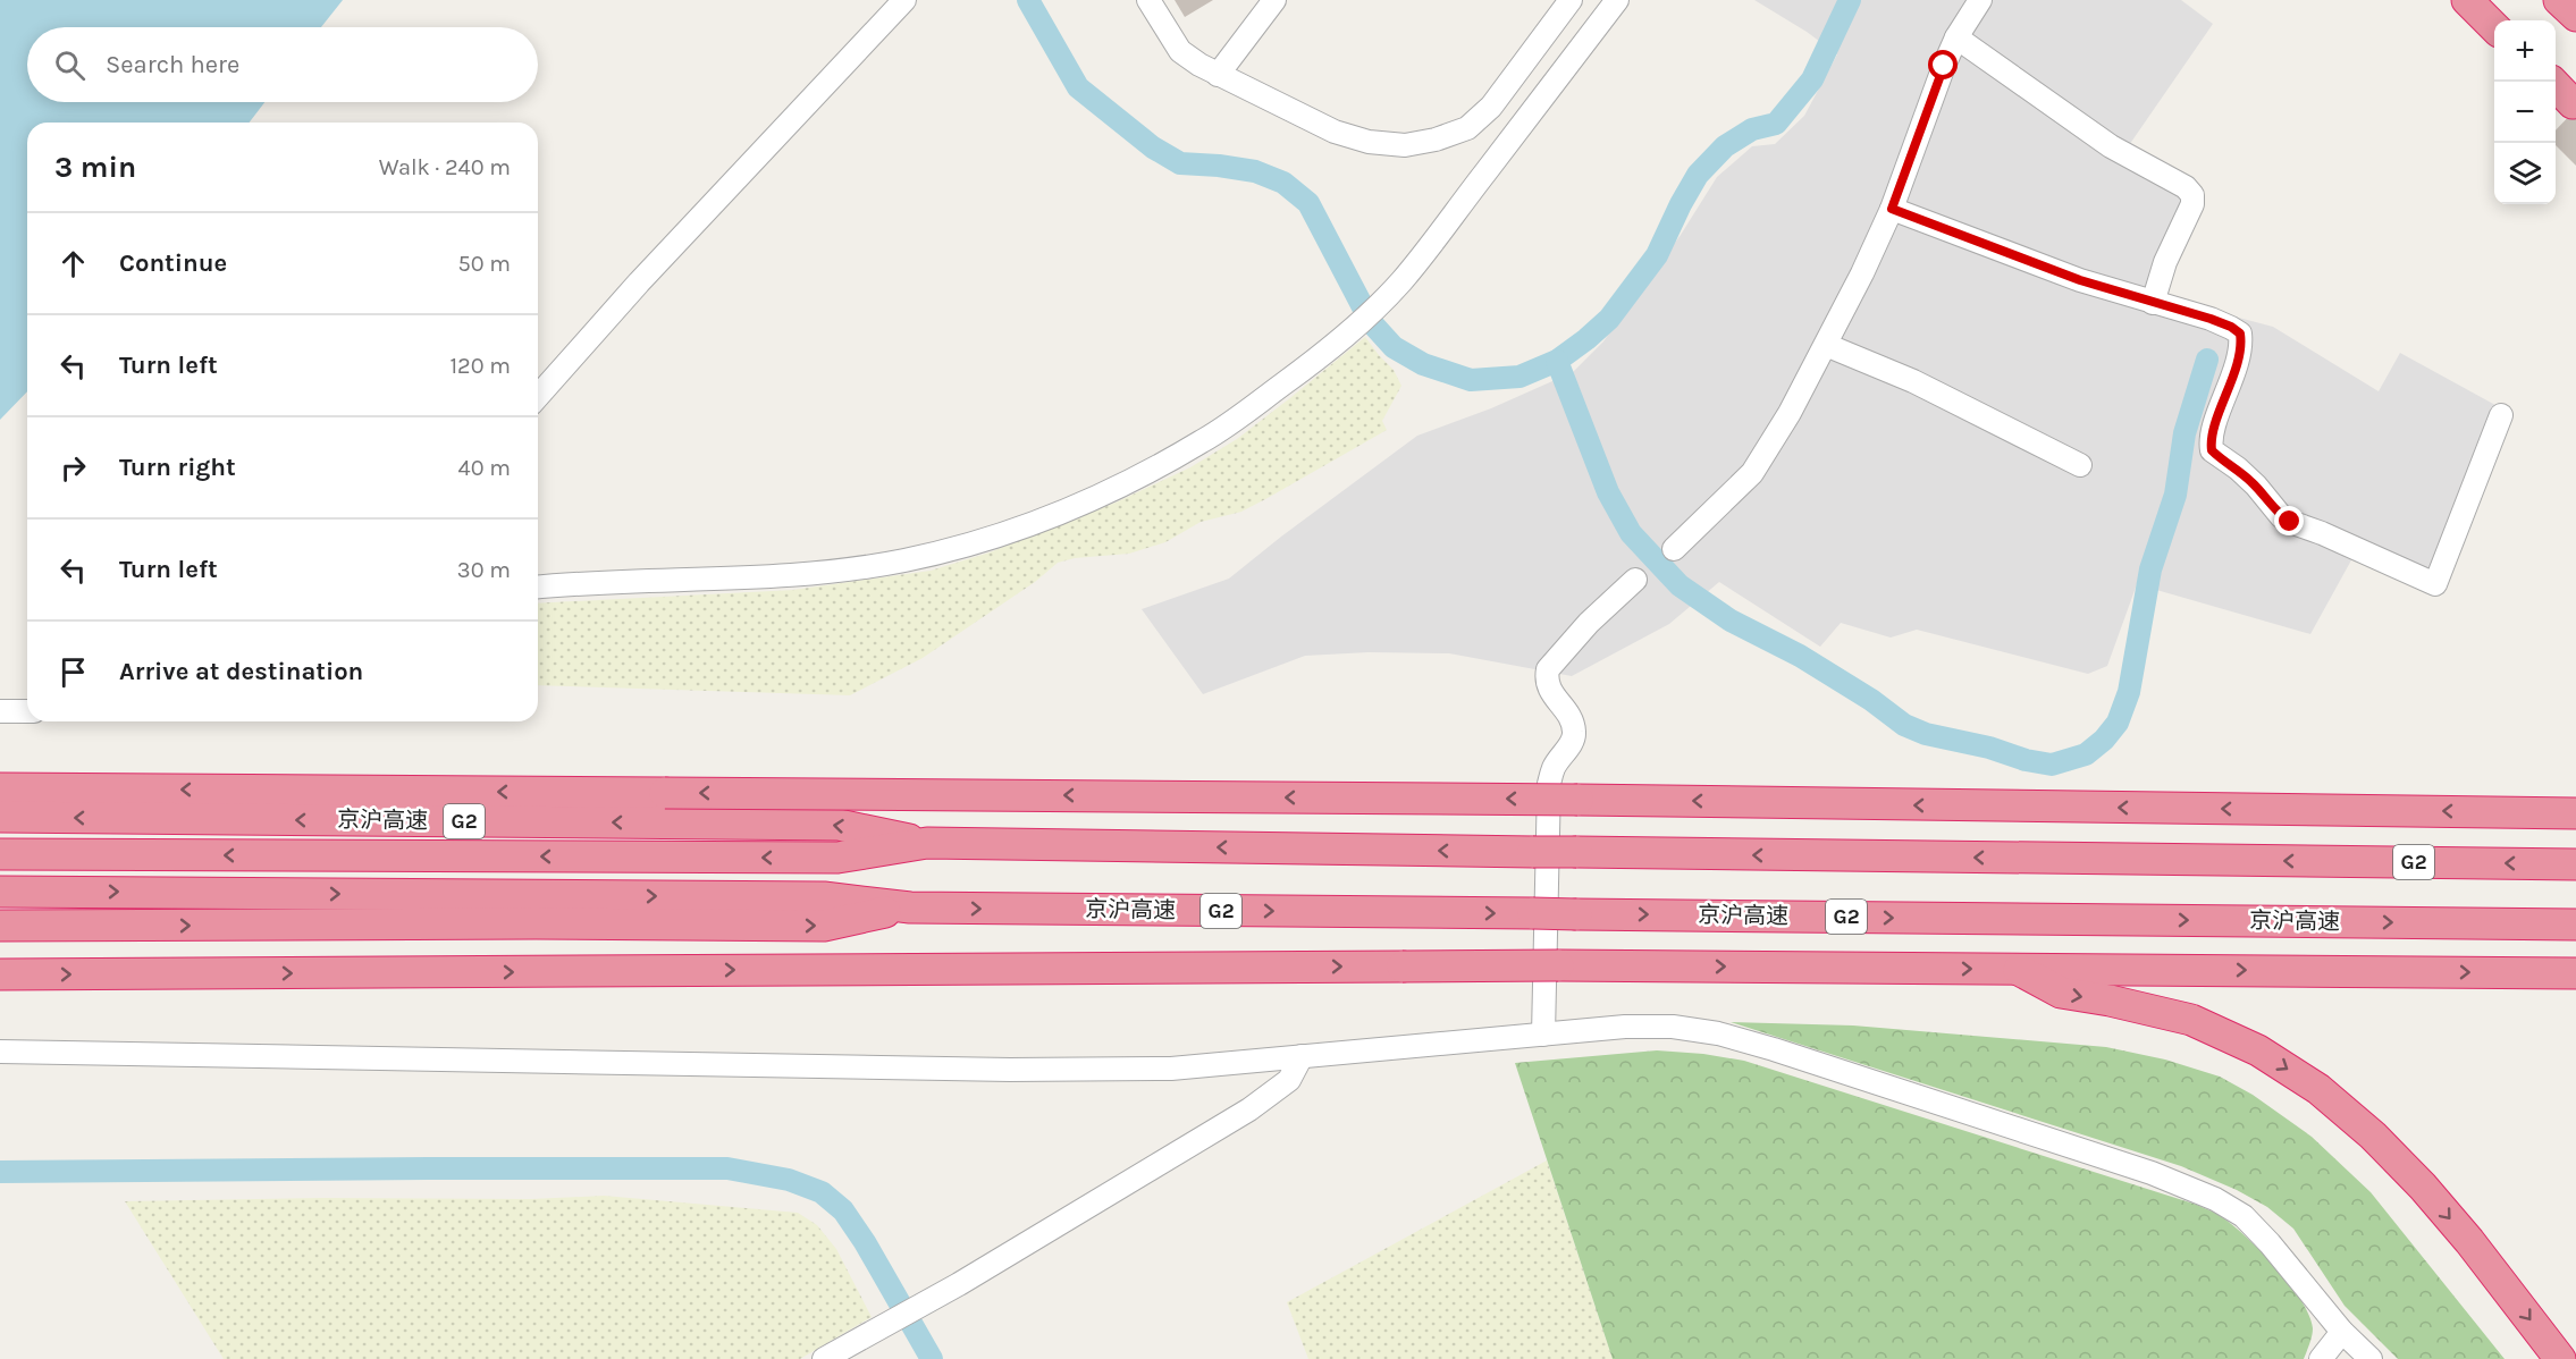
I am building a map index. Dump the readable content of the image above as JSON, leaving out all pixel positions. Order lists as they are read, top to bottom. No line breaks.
{"streets":{"highway":["京沪高速","G2"]},"page":{"map_buttons":["+","−"],"search":"Search here","heading":["3 min","Walk · 240 m"],"list":[["Continue","50 m"],["Turn left","120 m"],["Turn right","40 m"],["Turn left","30 m"],"Arrive at destination"]}}
